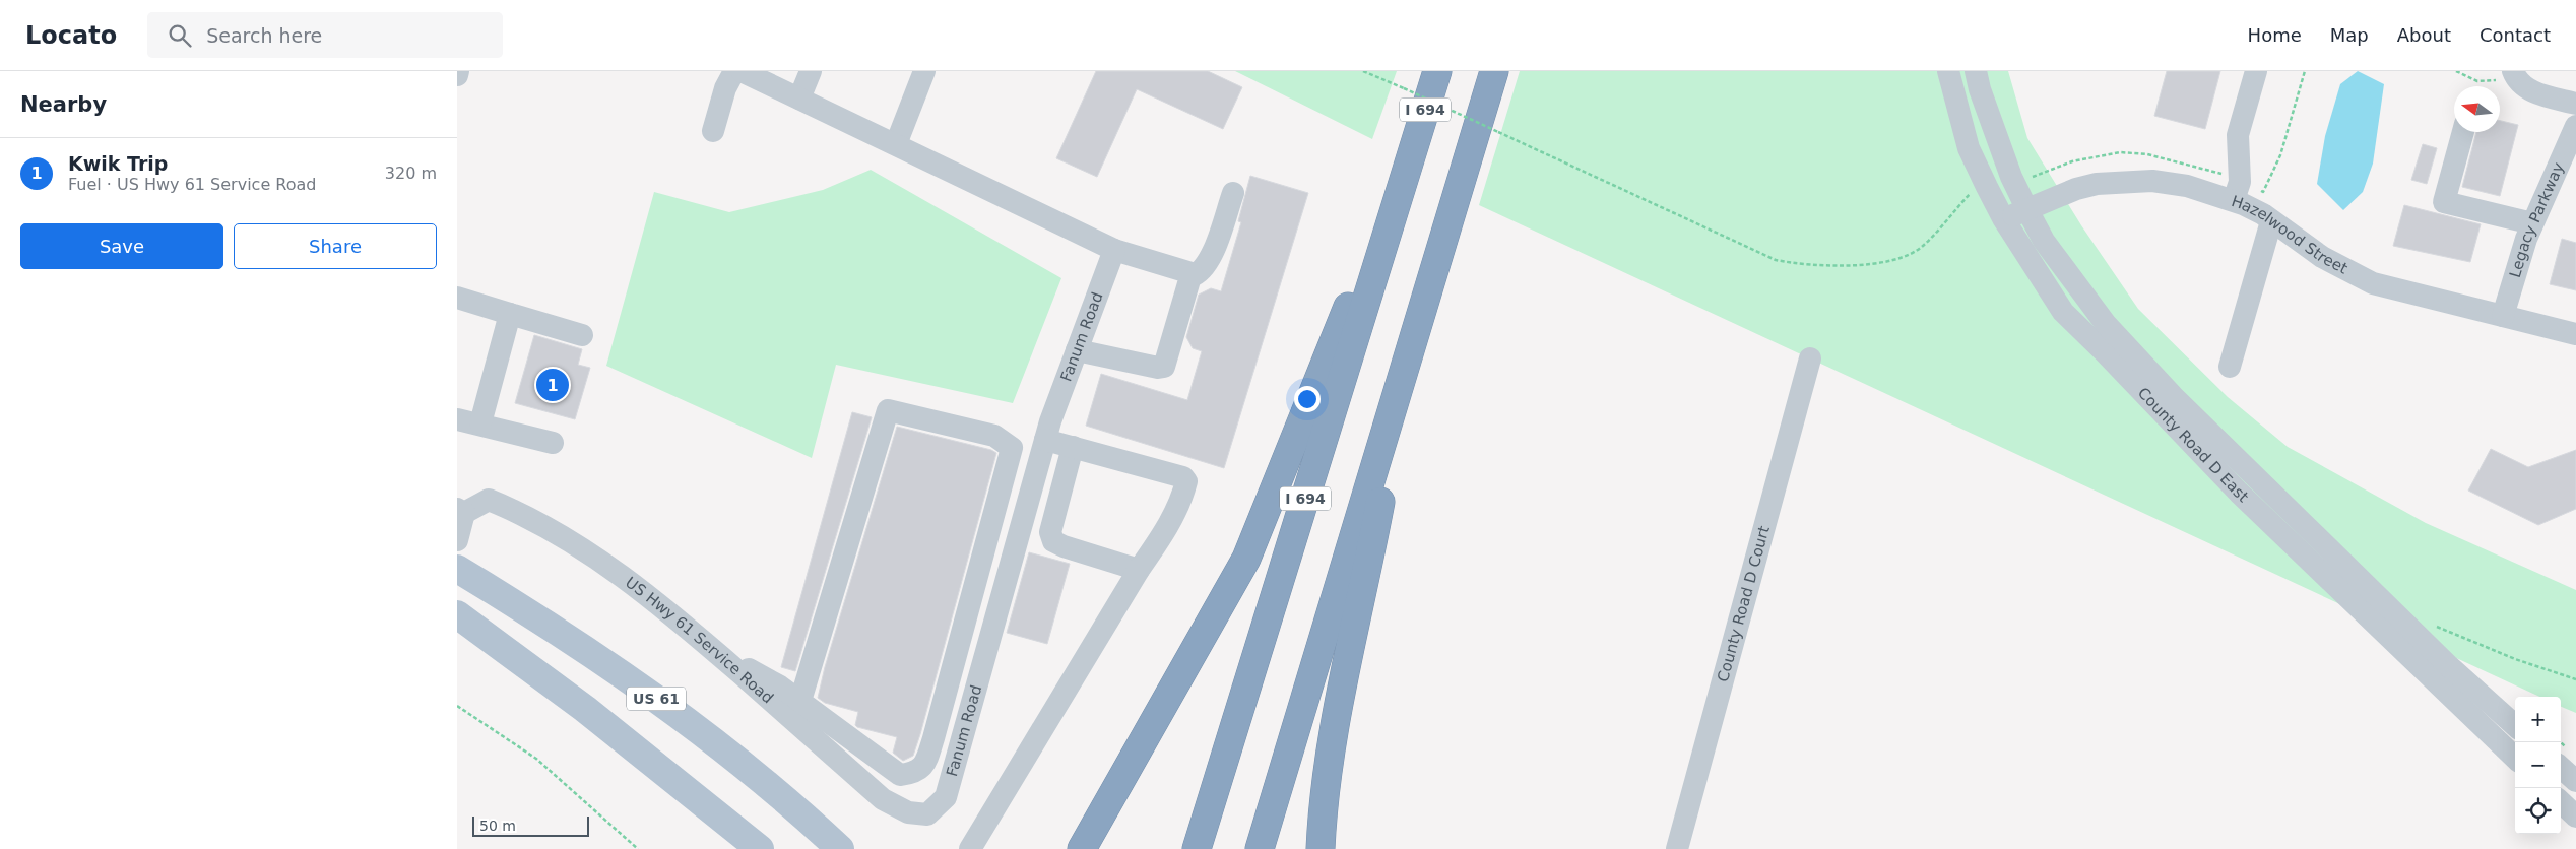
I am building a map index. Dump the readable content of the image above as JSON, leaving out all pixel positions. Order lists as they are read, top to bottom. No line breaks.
{"streets":{"highway":["I 694"],"main road":["US 61"],"street":["Legacy Parkway","Hazelwood Street","Fanum Road","County Road D East","County Road D Court","US Hwy 61 Service Road"]},"crossings":[["Legacy Parkway","Hazelwood Street"],["Hazelwood Street","County Road D East"],["Fanum Road","US Hwy 61 Service Road"]],"scale_bar":"50 m","north":"left","page":{"header":"Locato","search":"Search here","nav":["Home","Map","About","Contact"],"heading":"Nearby","list":[{"mark":"1","name":"Kwik Trip","note":"Fuel · US Hwy 61 Service Road","value":"320 m"}],"buttons":["Save","Share"],"pins":"1","map_buttons":["+","−"],"scale":"50 m"}}
